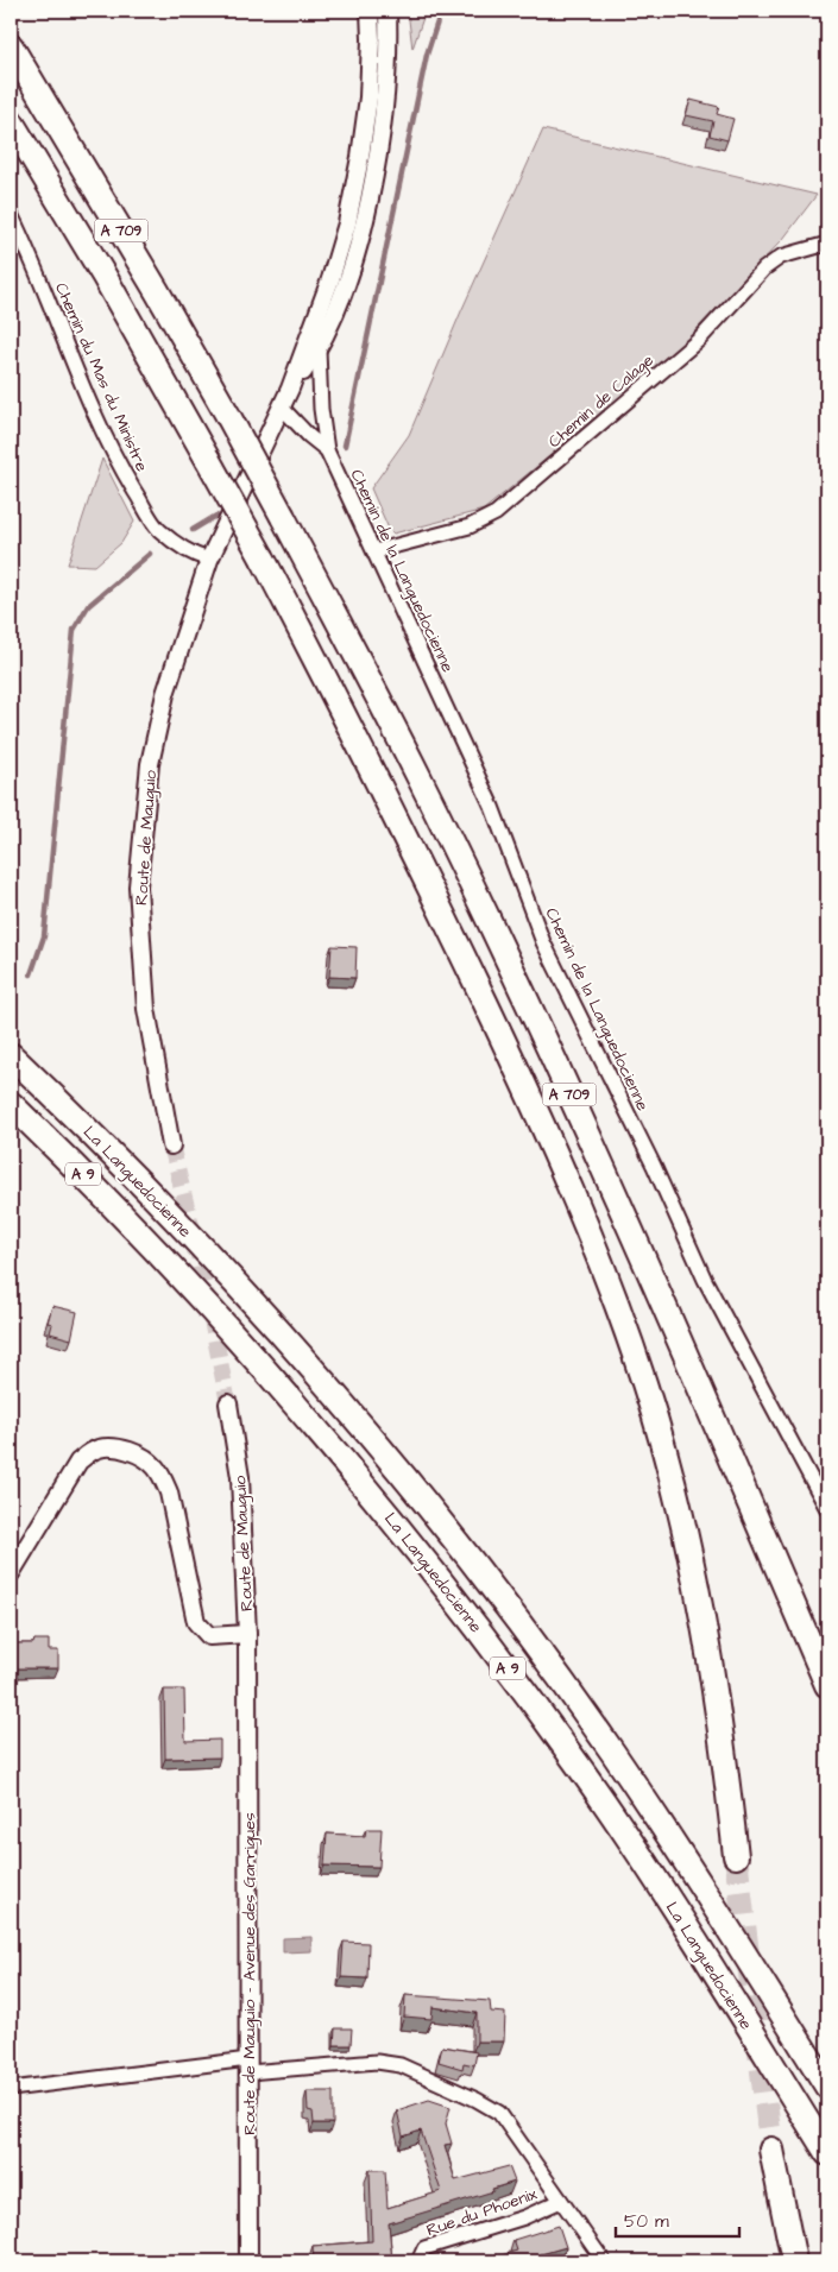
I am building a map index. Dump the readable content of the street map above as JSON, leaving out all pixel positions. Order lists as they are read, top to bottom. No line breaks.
{"streets":{"highway":["A 709","A 9","La Languedocienne"],"street":["Chemin du Mas du Ministre","Chemin de Calage","Chemin de la Languedocienne","Route de Mauguio","Route de Mauguio - Avenue des Garrigues","Rue du Phoenix"]},"crossings":[["Chemin du Mas du Ministre","Route de Mauguio"],["Chemin de Calage","Chemin de la Languedocienne"],["Chemin de la Languedocienne","Route de Mauguio"],["Route de Mauguio","Route de Mauguio - Avenue des Garrigues"]],"scale_bar":"50 m"}
